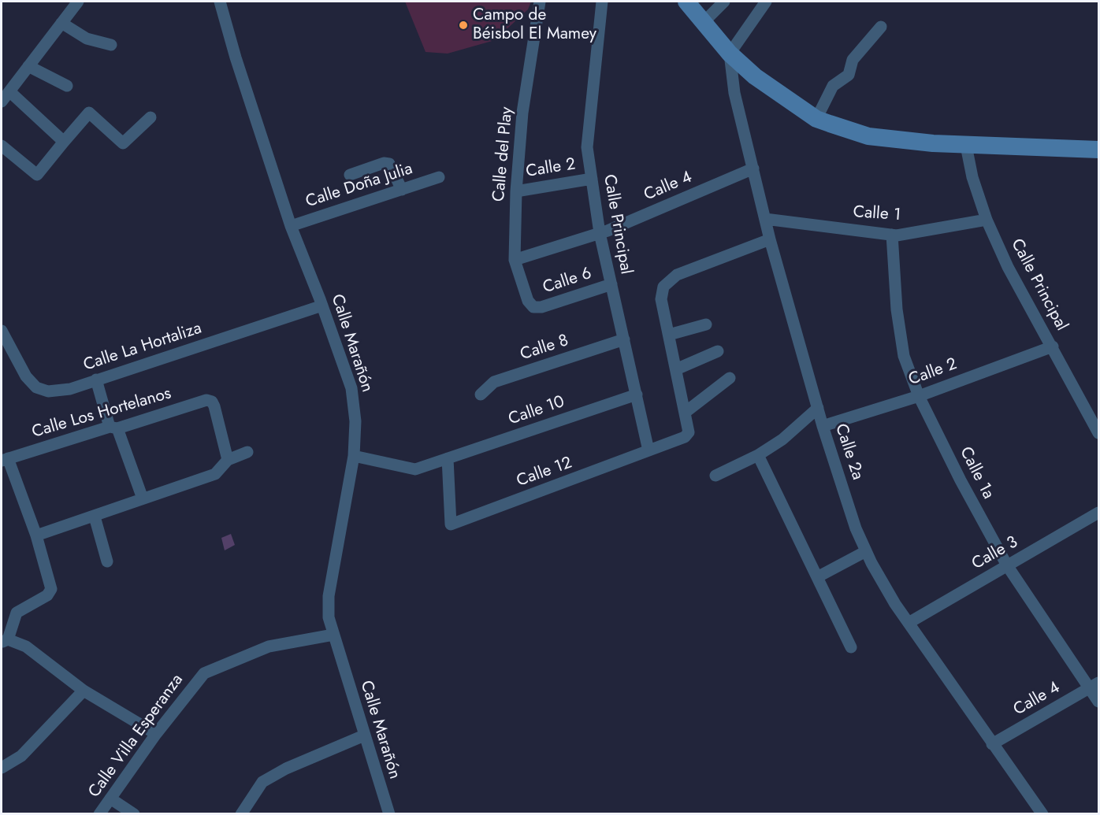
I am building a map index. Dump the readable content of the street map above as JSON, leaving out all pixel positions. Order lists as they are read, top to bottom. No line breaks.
{"streets":{"street":["Calle del Play","Calle 2","Calle Doña Julia","Calle 4","Calle 1","Calle Principal","Calle 6","Calle Marañón","Calle La Hortaliza","Calle 8","Calle 10","Calle Los Hortelanos","Calle 2a","Calle 12","Calle 1a","Calle 3","Calle Villa Esperanza"]},"crossings":[["Calle del Play","Calle 2"],["Calle del Play","Calle 4"],["Calle del Play","Calle 6"],["Calle 2","Calle Principal"],["Calle 2","Calle 2a"],["Calle 2","Calle 1a"],["Calle Doña Julia","Calle Marañón"],["Calle 4","Calle Principal"],["Calle 4","Calle 2a"],["Calle 4","Calle 1a"],["Calle 1","Calle Principal"],["Calle 1","Calle 2a"],["Calle 1","Calle 1a"],["Calle Principal","Calle 6"],["Calle Principal","Calle 8"],["Calle Principal","Calle 10"],["Calle Principal","Calle 12"],["Calle Marañón","Calle La Hortaliza"],["Calle Marañón","Calle 10"],["Calle Marañón","Calle Villa Esperanza"],["Calle 10","Calle 12"],["Calle 2a","Calle 3"],["Calle 1a","Calle 3"]],"places":["Campo de Béisbol El Mamey"]}
